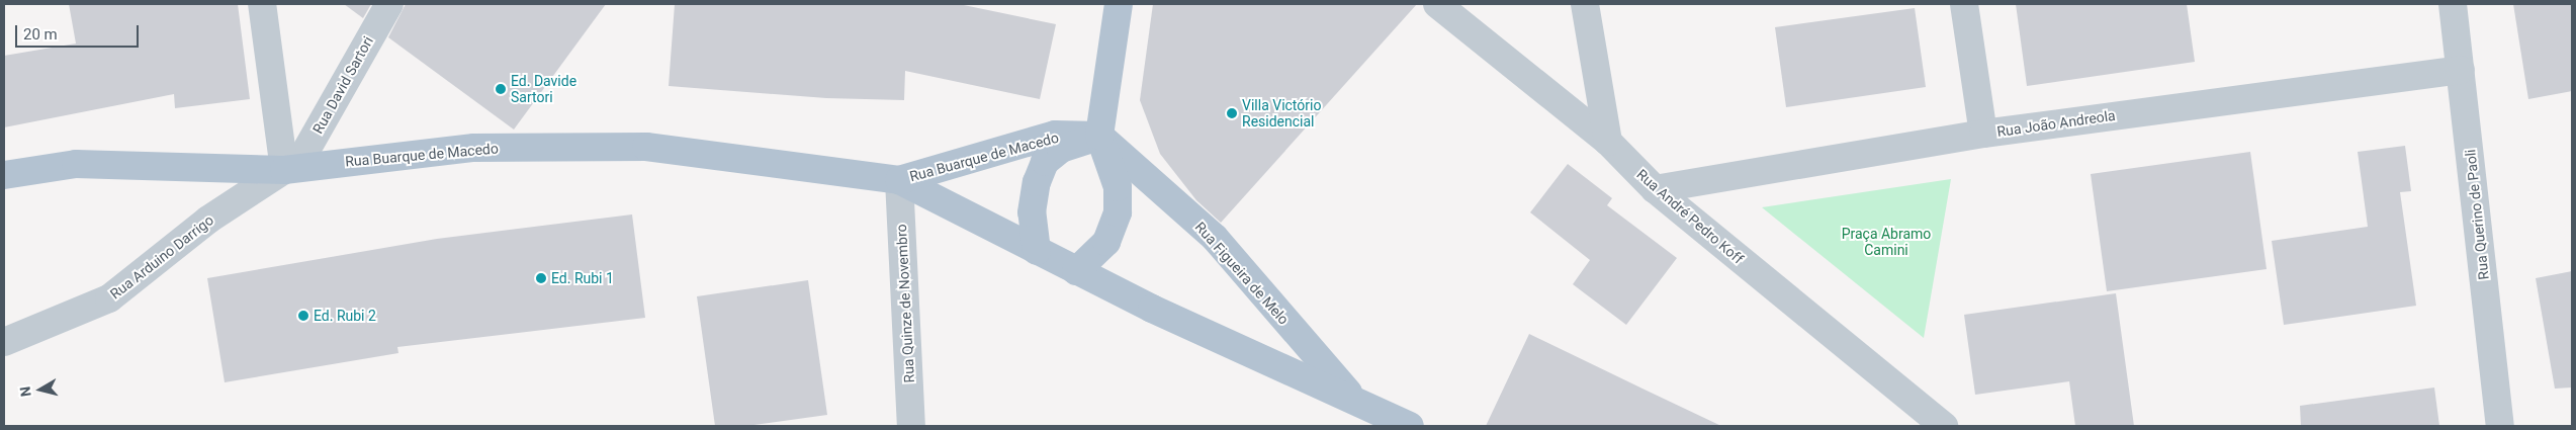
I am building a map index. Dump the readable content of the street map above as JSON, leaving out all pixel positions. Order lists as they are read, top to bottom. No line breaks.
{"streets":{"main road":["Rua Buarque de Macedo","Rua Figueira de Melo"],"street":["Rua David Sartori","Rua João Andreola","Rua Querino de Paoli","Rua André Pedro Koff","Rua Arduino Darrigo","Rua Quinze de Novembro"]},"crossings":[["Rua David Sartori","Rua Buarque de Macedo"],["Rua David Sartori","Rua Arduino Darrigo"],["Rua João Andreola","Rua Querino de Paoli"],["Rua João Andreola","Rua André Pedro Koff"],["Rua Buarque de Macedo","Rua Arduino Darrigo"],["Rua Buarque de Macedo","Rua Figueira de Melo"],["Rua Buarque de Macedo","Rua Quinze de Novembro"]],"parks":["Praça Abramo Camini"],"places":["Ed. Davide Sartori","Villa Victório Residencial","Ed. Rubi 1","Ed. Rubi 2"],"scale_bar":"20 m","north":"left"}
